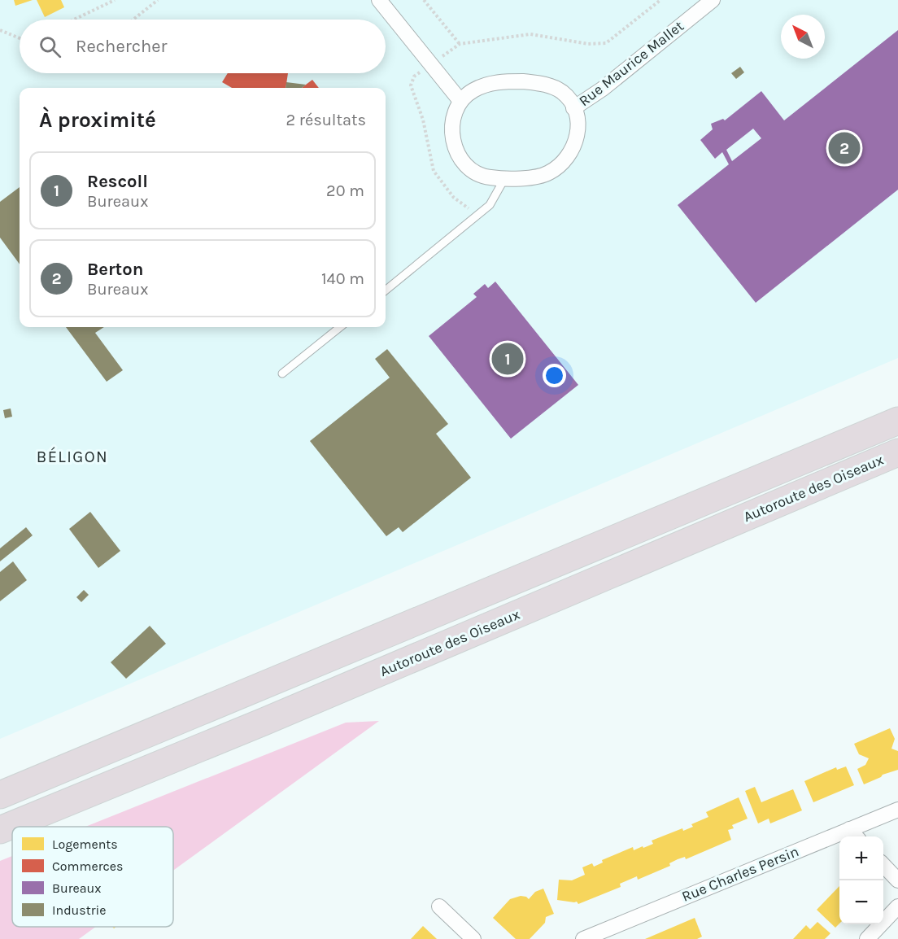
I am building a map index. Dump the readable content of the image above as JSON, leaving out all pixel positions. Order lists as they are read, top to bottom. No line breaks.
{"streets":{"highway":["Autoroute des Oiseaux"],"street":["Rue Maurice Mallet","Rue Charles Persin"]},"districts":["BÉLIGON"],"legend":["Logements","Commerces","Bureaux","Industrie"],"north":"top left","page":{"search":"Rechercher","heading":["À proximité","2 résultats"],"pins":["2","1"],"list":[{"mark":"1","name":"Rescoll","note":"Bureaux","value":"20 m"},{"mark":"2","name":"Berton","note":"Bureaux","value":"140 m"}],"map_buttons":["+","−"]}}
